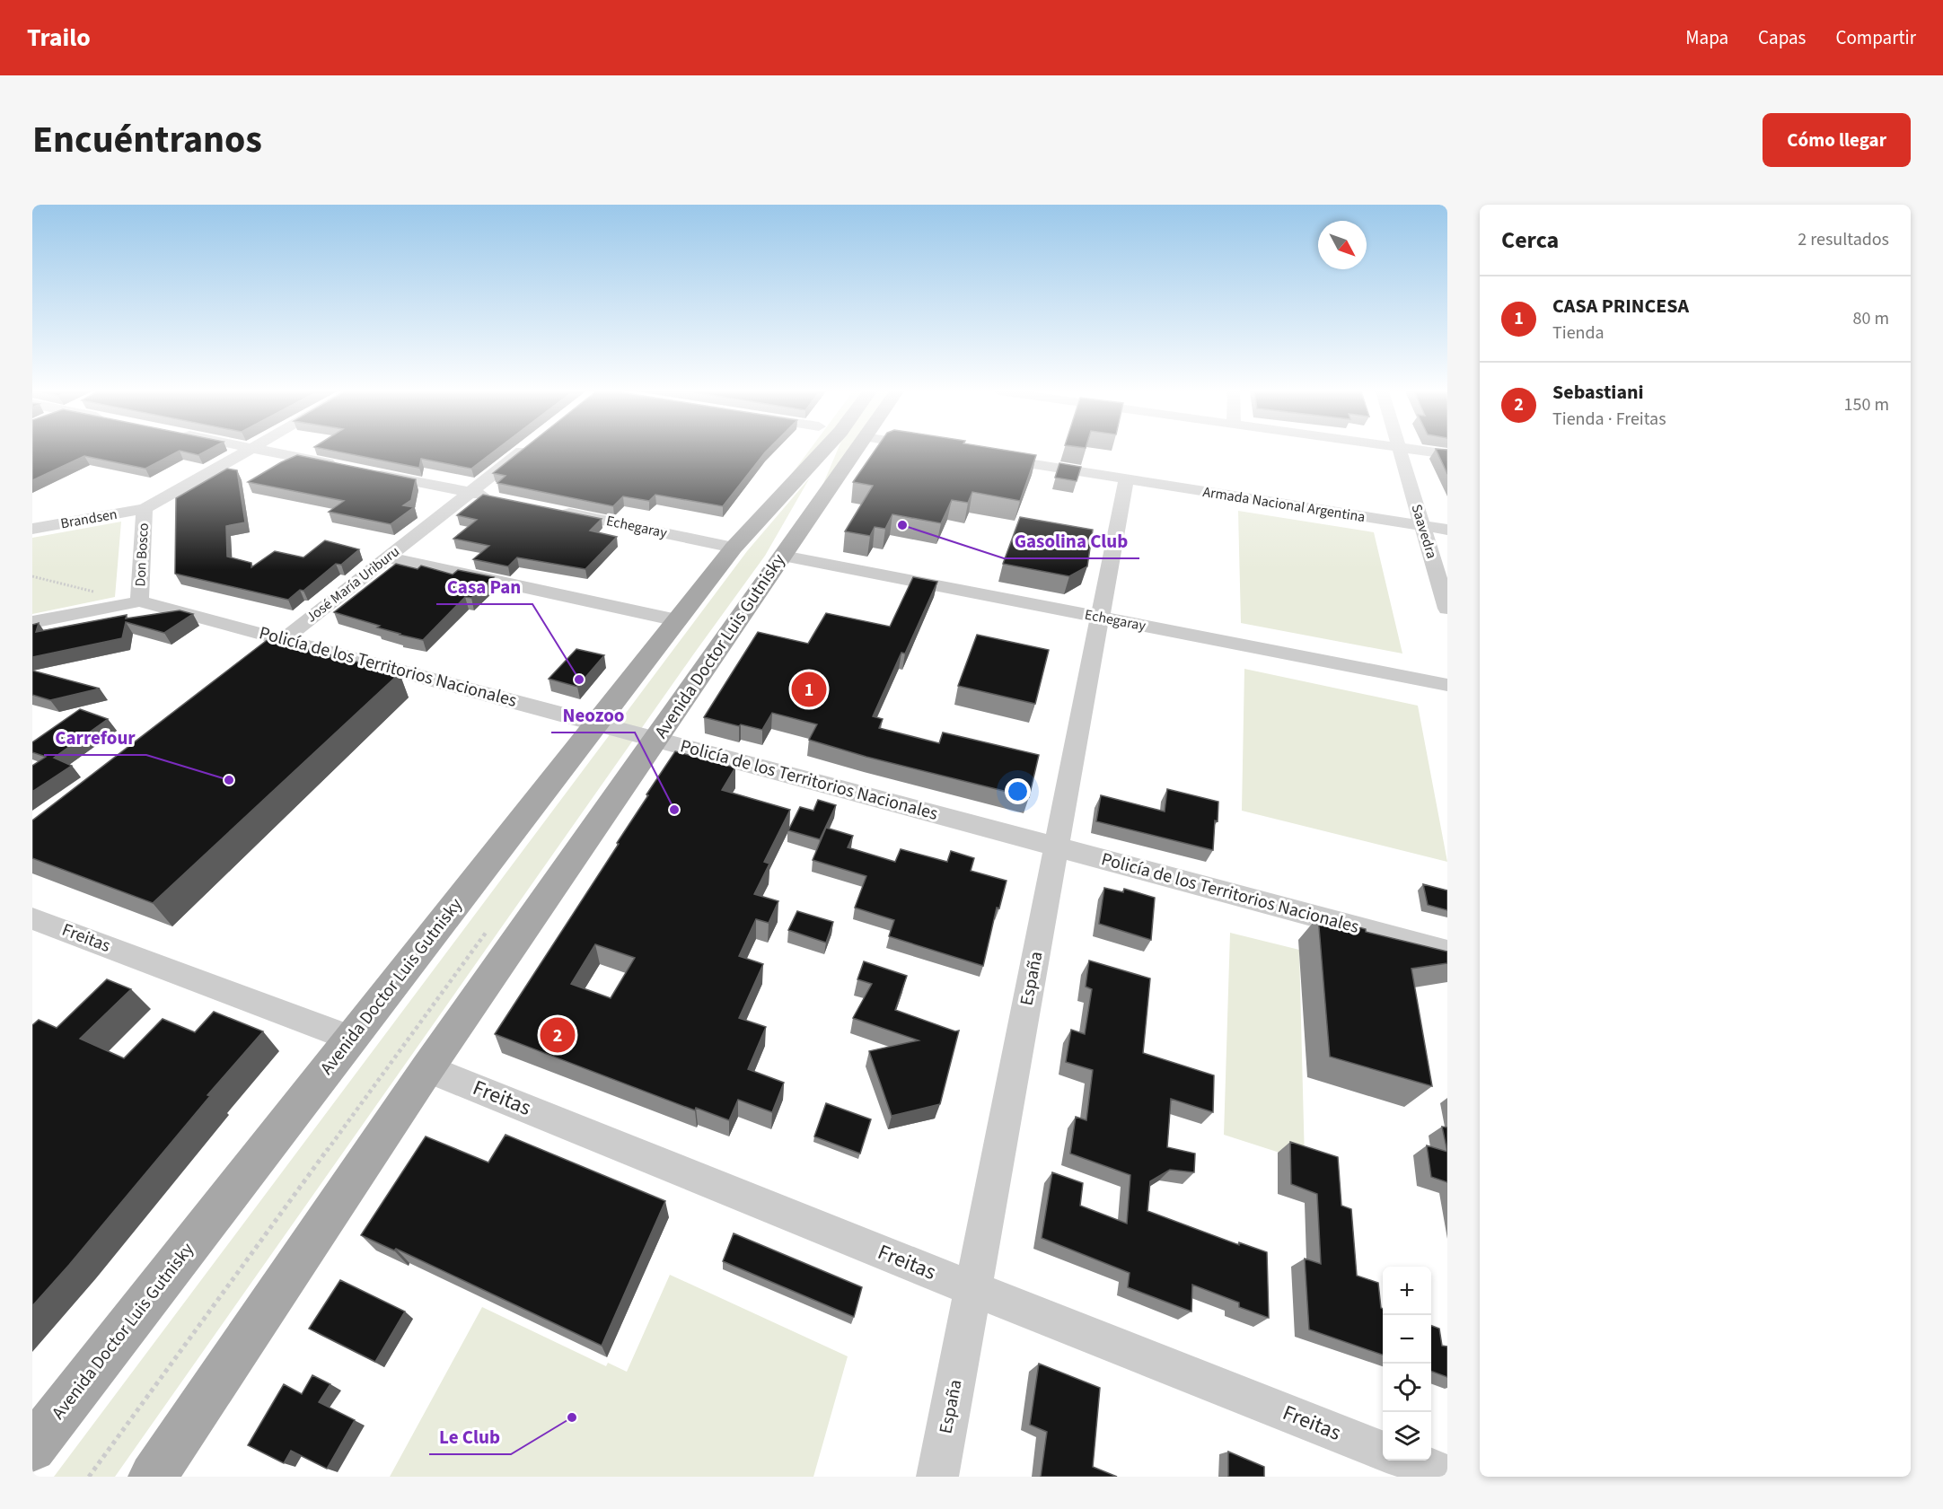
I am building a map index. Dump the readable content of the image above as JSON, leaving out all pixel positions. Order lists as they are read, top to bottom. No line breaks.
{"streets":{"main road":["Avenida Doctor Luis Gutnisky"],"street":["Armada Nacional Argentina","Brandsen","Echegaray","Saavedra","Don Bosco","José María Uriburu","Policía de los Territorios Nacionales","Freitas","España"]},"crossings":[["Armada Nacional Argentina","Saavedra"],["Armada Nacional Argentina","España"],["Brandsen","Don Bosco"],["Echegaray","Avenida Doctor Luis Gutnisky"],["Echegaray","España"],["Don Bosco","Policía de los Territorios Nacionales"],["José María Uriburu","Policía de los Territorios Nacionales"],["Avenida Doctor Luis Gutnisky","Policía de los Territorios Nacionales"],["Avenida Doctor Luis Gutnisky","Freitas"],["Policía de los Territorios Nacionales","España"],["Freitas","España"]],"places":["Gasolina Club","Casa Pan","Carrefour","Neozoo","Le Club"],"north":"bottom right","page":{"header":"Trailo","nav":["Mapa","Capas","Compartir"],"title":"Encuéntranos","buttons":"Cómo llegar","heading":["Cerca","2 resultados"],"list":[{"mark":"1","name":"CASA PRINCESA","note":"Tienda","value":"80 m"},{"mark":"2","name":"Sebastiani","note":"Tienda · Freitas","value":"150 m"}],"pins":["1","2"],"map_buttons":["+","−"]}}
